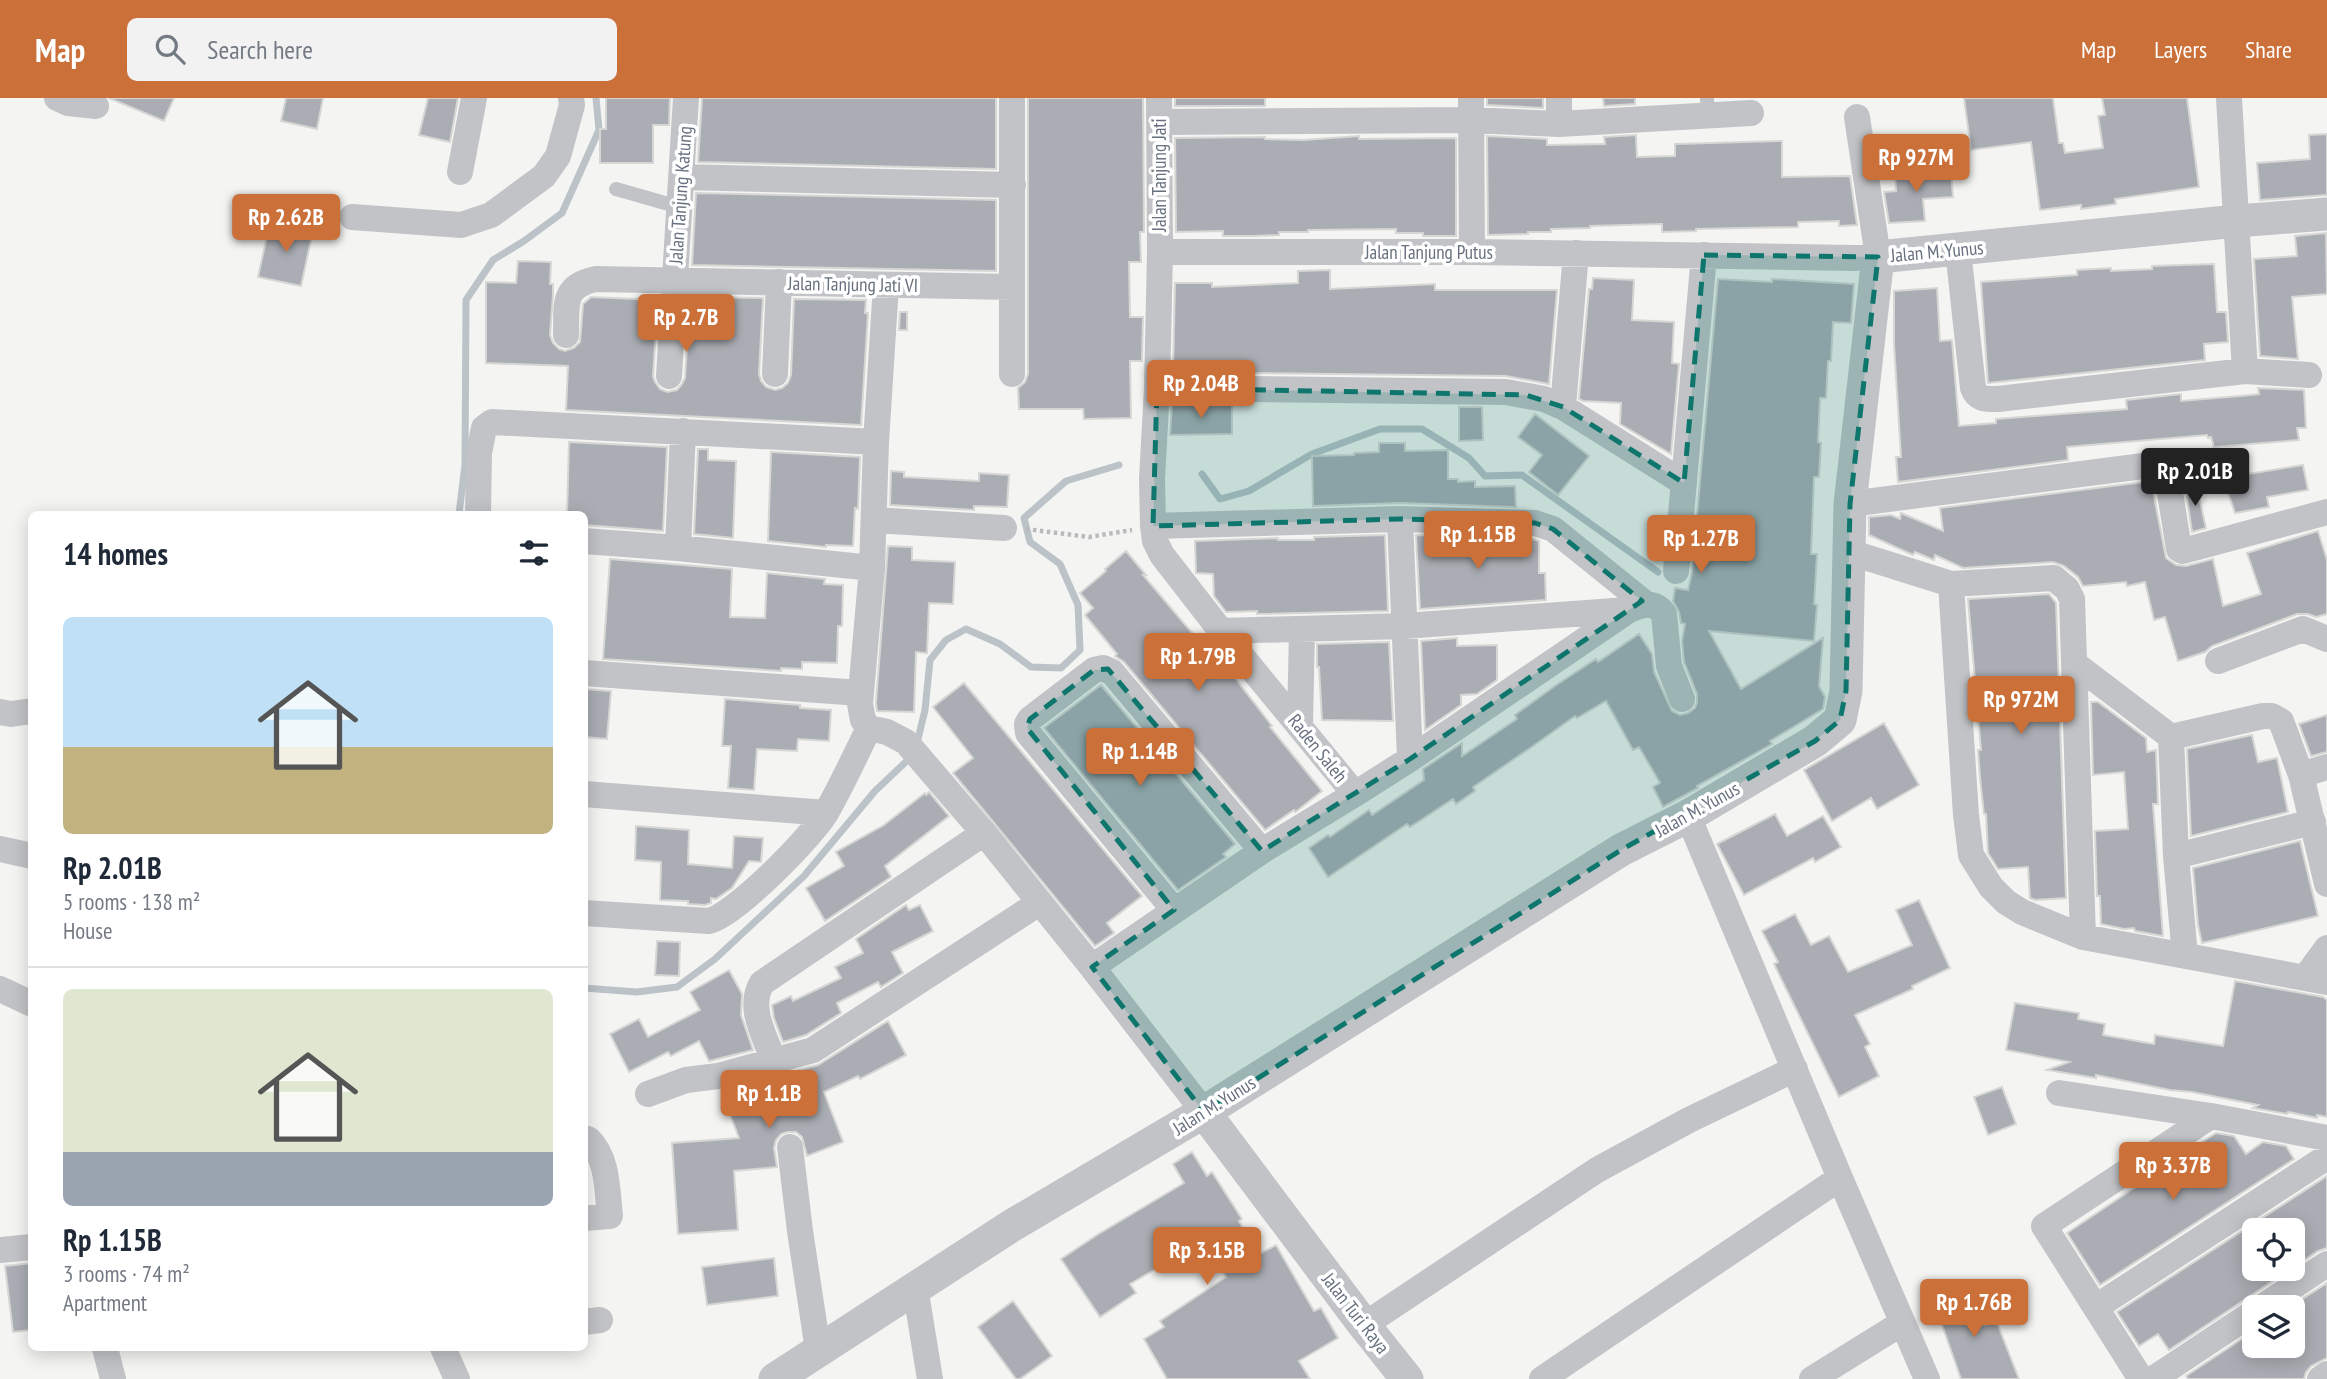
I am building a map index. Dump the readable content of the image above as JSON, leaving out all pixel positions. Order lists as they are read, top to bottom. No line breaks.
{"streets":{"street":["Jalan Tanjung Jati","Jalan Tanjung Katung","Jalan M. Yunus","Jalan Tanjung Putus","Jalan Tanjung Jati VI","Raden Saleh","Jalan Turi Raya"]},"crossings":[["Jalan Tanjung Jati","Jalan Tanjung Putus"],["Jalan Tanjung Katung","Jalan Tanjung Jati VI"],["Jalan M. Yunus","Jalan Tanjung Putus"],["Jalan M. Yunus","Jalan Turi Raya"]],"page":{"header":"Map","search":"Search here","nav":["Map","Layers","Share"],"price":["Rp 927M","Rp 2.62B","Rp 2.7B","Rp 2.04B","Rp 2.01B","Rp 1.15B","Rp 1.27B","Rp 1.79B","Rp 972M","Rp 1.14B","Rp 1.1B","Rp 3.37B","Rp 3.15B","Rp 1.76B"],"heading":"14 homes","list":[{"name":"Rp 2.01B","note":"5 rooms · 138 m² · House"},{"name":"Rp 1.15B","note":"3 rooms · 74 m² · Apartment"}]}}
